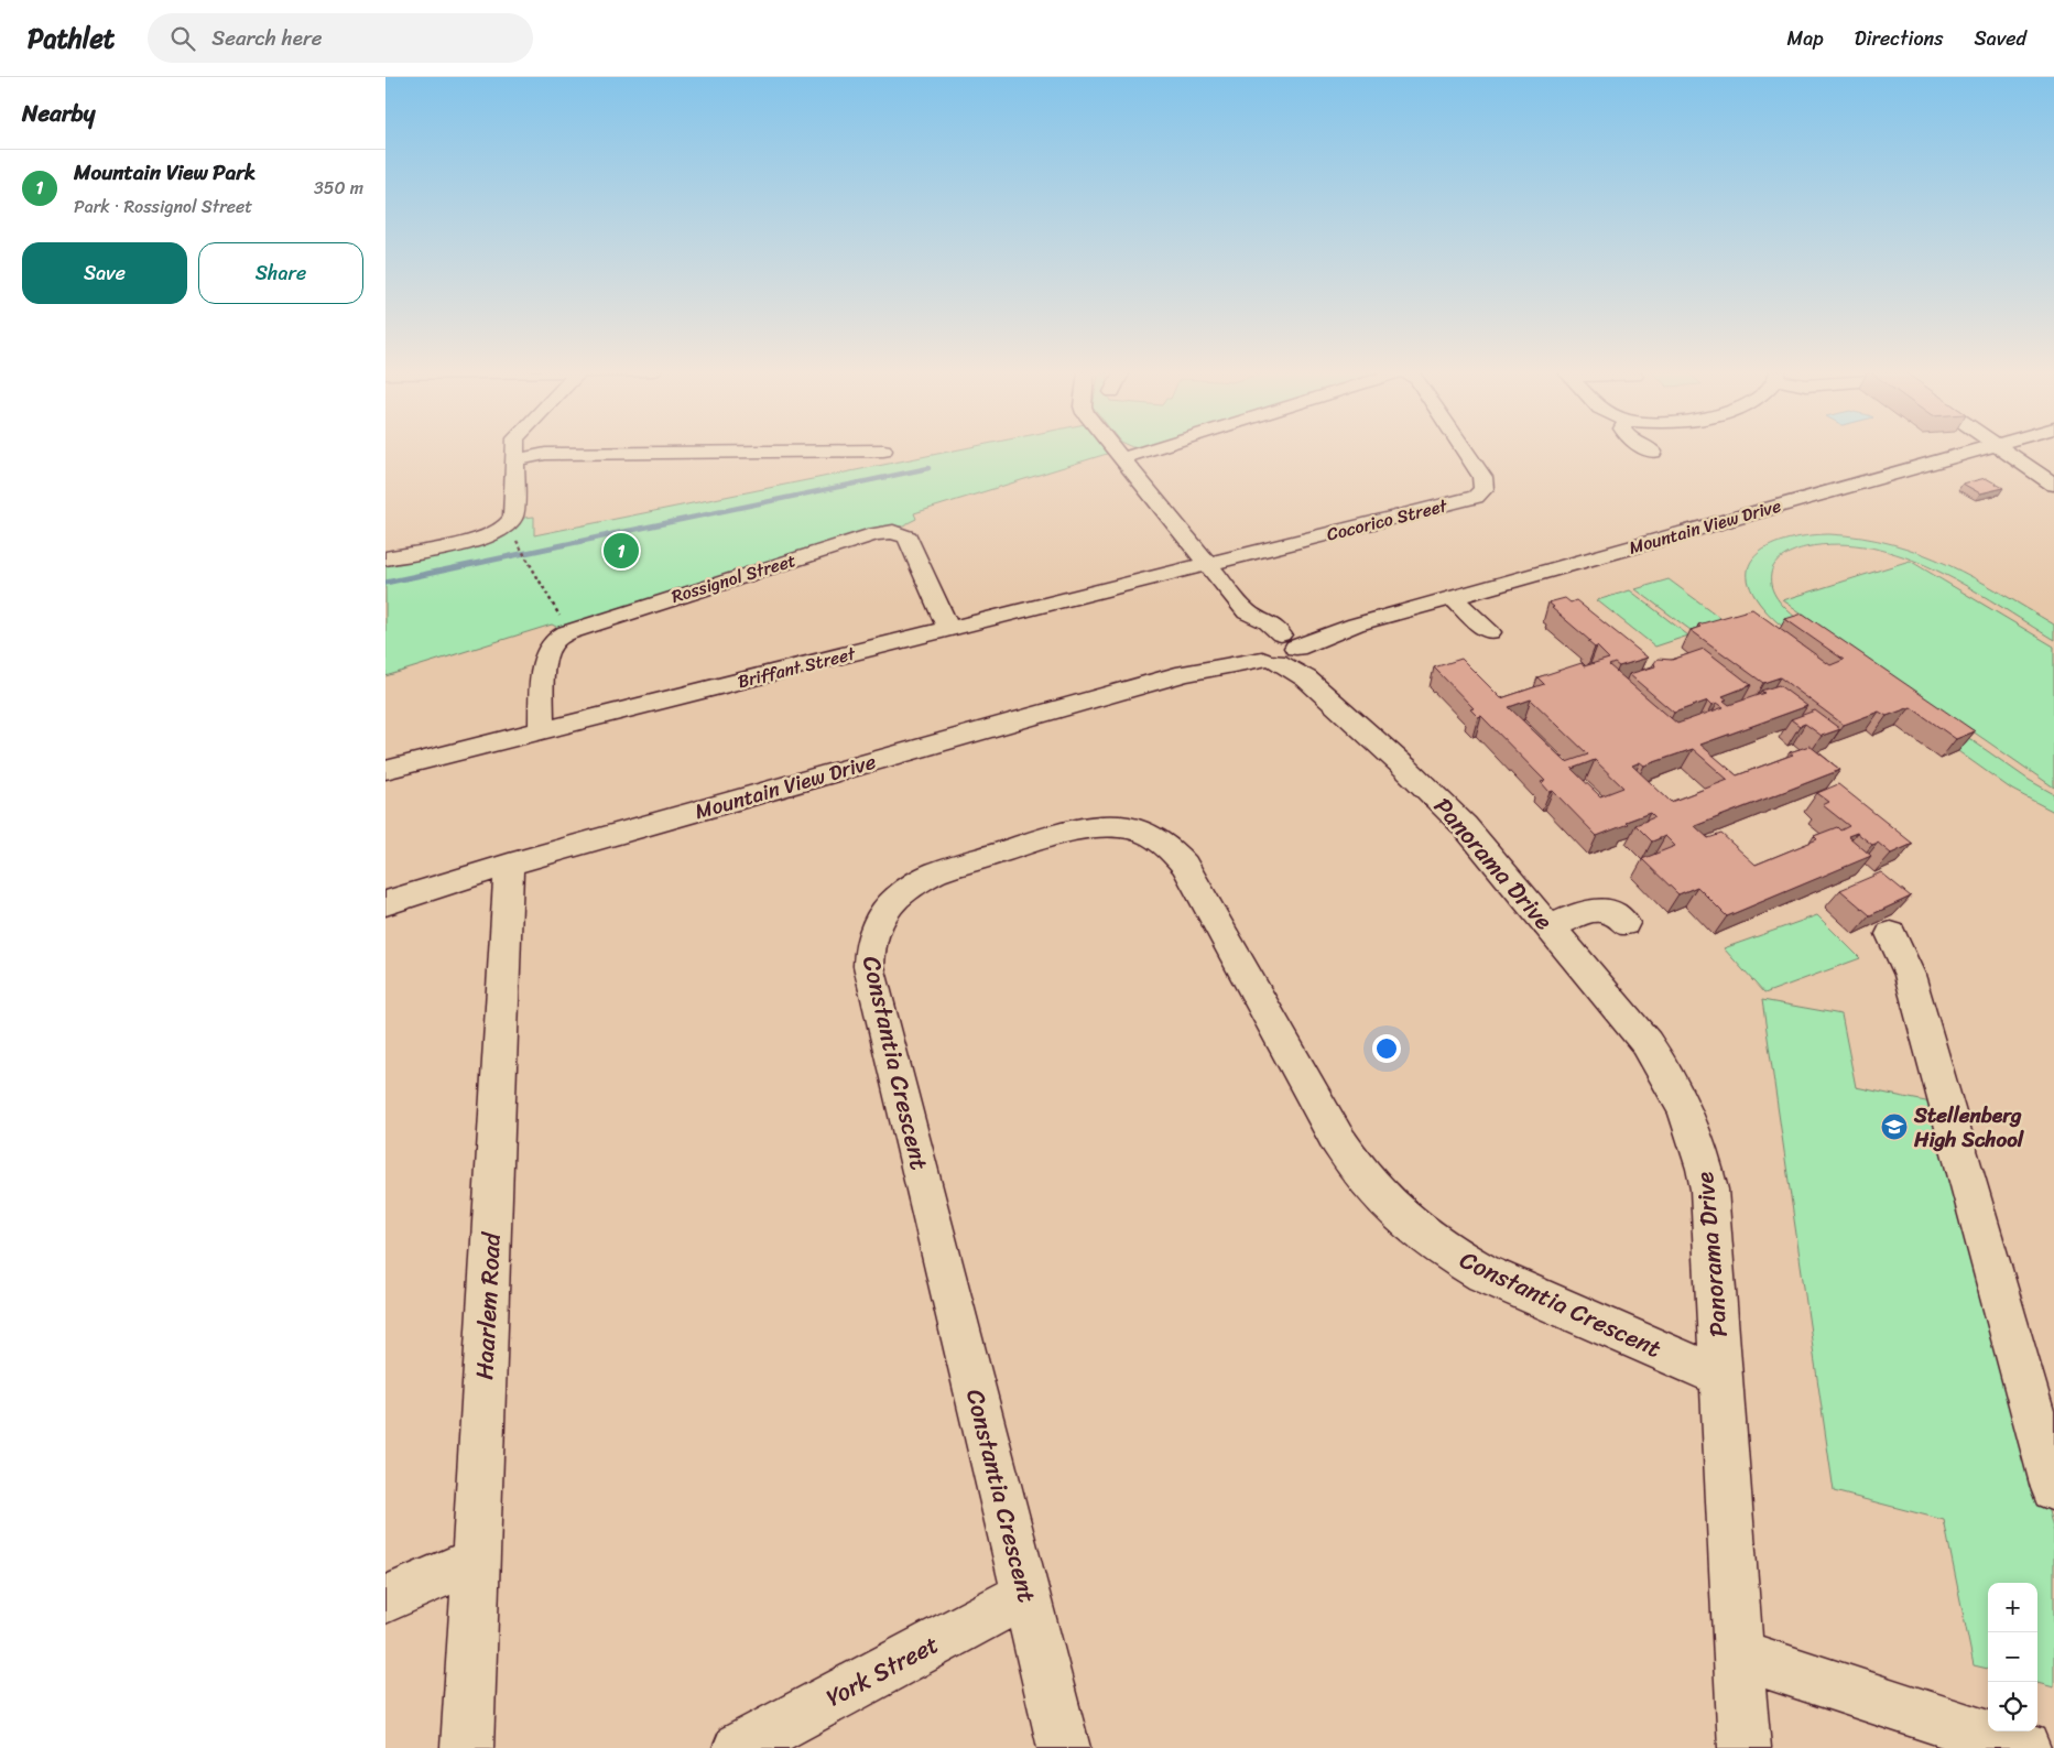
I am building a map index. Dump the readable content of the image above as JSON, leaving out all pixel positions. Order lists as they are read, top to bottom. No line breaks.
{"streets":{"street":["Cocorico Street","Mountain View Drive","Rossignol Street","Briffant Street","Panorama Drive","Constantia Crescent","Haarlem Road","York Street"]},"crossings":[["Cocorico Street","Briffant Street"],["Mountain View Drive","Panorama Drive"],["Mountain View Drive","Haarlem Road"],["Rossignol Street","Briffant Street"],["Panorama Drive","Constantia Crescent"],["Constantia Crescent","York Street"]],"places":{"school or university":["Stellenberg High School"]},"page":{"header":"Pathlet","search":"Search here","nav":["Map","Directions","Saved"],"heading":"Nearby","list":[{"mark":"1","name":"Mountain View Park","note":"Park · Rossignol Street","value":"350 m"}],"buttons":["Save","Share"],"pins":"1","map_buttons":["+","−"]}}
